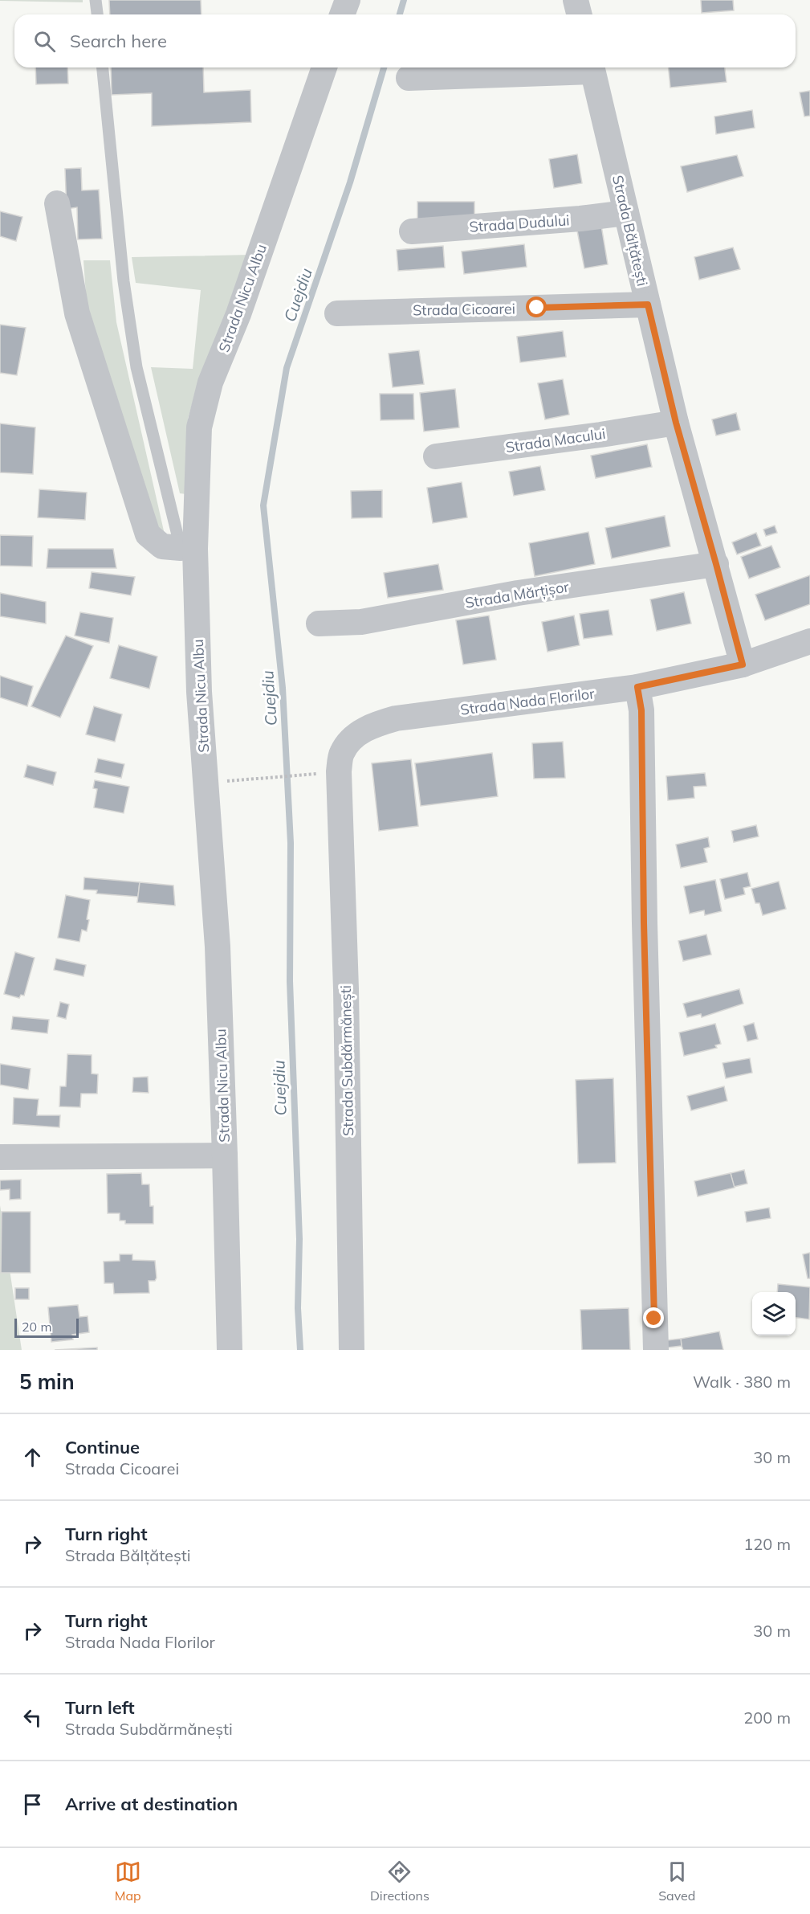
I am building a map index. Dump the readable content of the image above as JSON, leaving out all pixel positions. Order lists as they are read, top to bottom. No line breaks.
{"streets":{"street":["Strada Dudului","Strada Bălțătești","Strada Nicu Albu","Strada Cicoarei","Strada Macului","Strada Mărțișor","Strada Nada Florilor","Strada Subdărmănești"]},"crossings":[["Strada Dudului","Strada Bălțătești"],["Strada Bălțătești","Strada Cicoarei"],["Strada Bălțătești","Strada Macului"],["Strada Bălțătești","Strada Mărțișor"],["Strada Bălțătești","Strada Nada Florilor"],["Strada Nada Florilor","Strada Subdărmănești"]],"water":["Cuejdiu"],"scale_bar":"20 m","page":{"search":"Search here","scale":"20 m","heading":["5 min","Walk · 380 m"],"list":[["Continue","Strada Cicoarei","30 m"],["Turn right","Strada Bălțătești","120 m"],["Turn right","Strada Nada Florilor","30 m"],["Turn left","Strada Subdărmănești","200 m"],"Arrive at destination"],"nav":["Map","Directions","Saved"]}}
